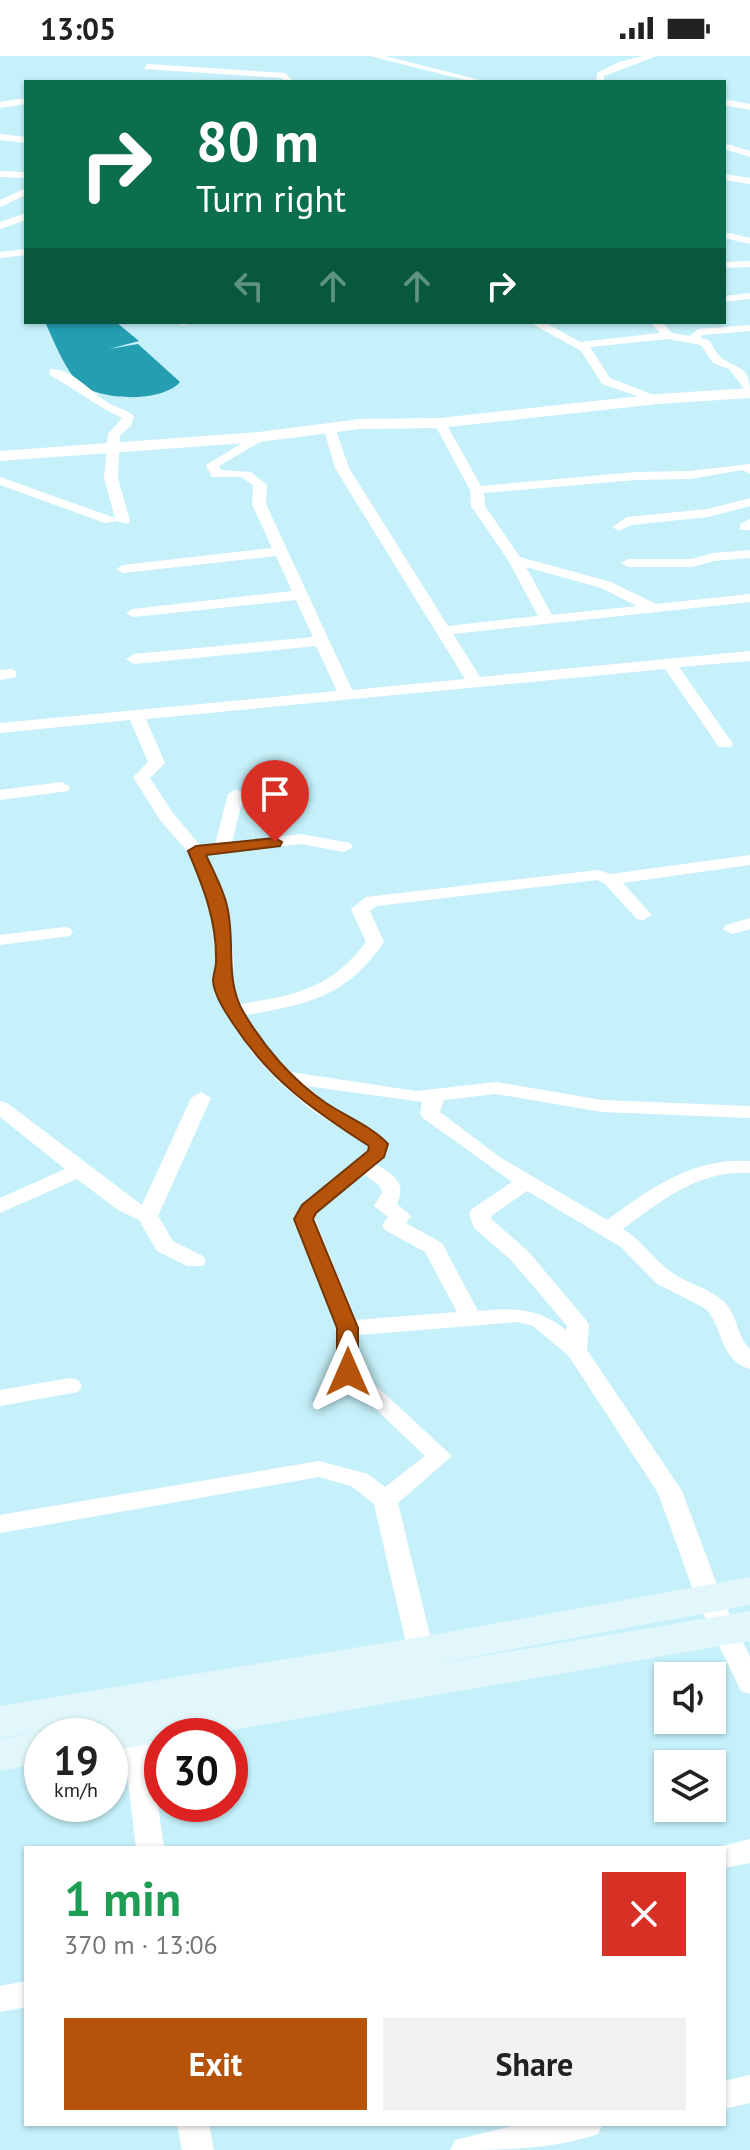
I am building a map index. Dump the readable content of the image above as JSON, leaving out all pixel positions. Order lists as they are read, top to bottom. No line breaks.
{"page":{"status":"13:05","turn":["80 m","Turn right"],"speed":"19 km/h","limit":"30","heading":["1 min","370 m · 13:06"],"buttons":["Exit","Share"]}}
